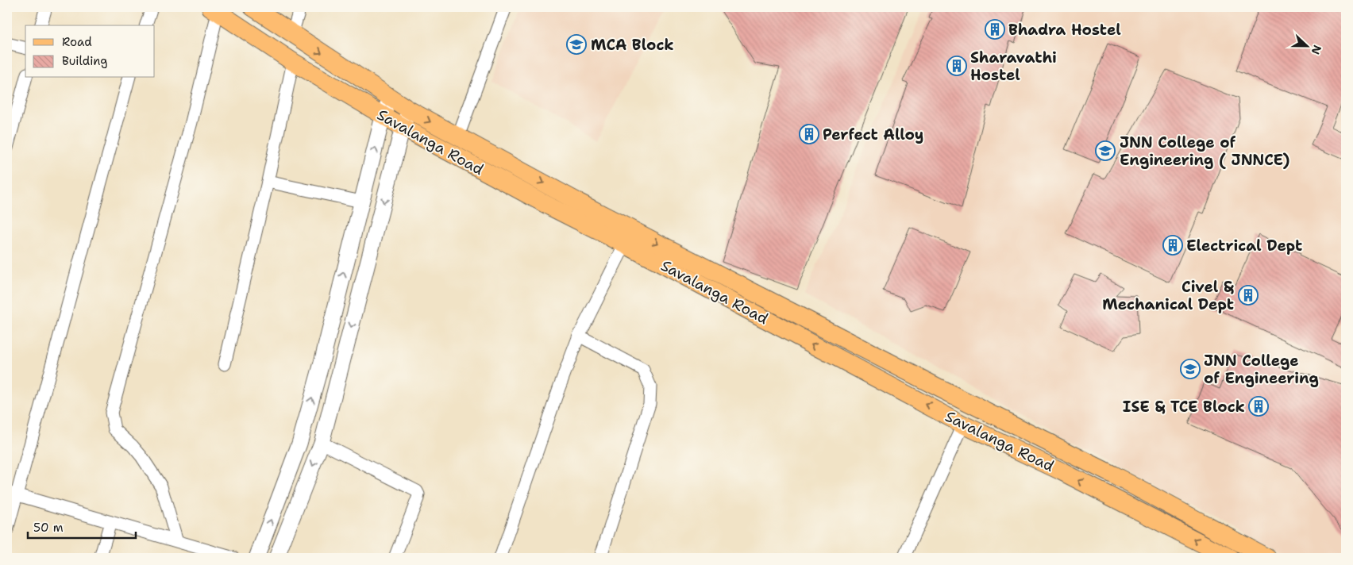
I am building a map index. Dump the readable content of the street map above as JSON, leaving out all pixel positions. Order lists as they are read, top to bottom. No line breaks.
{"streets":{"main road":["Savalanga Road"]},"places":{"building":["Bhadra Hostel","Sharavathi Hostel","Perfect Alloy","Electrical Dept","Civel & Mechanical Dept","ISE & TCE Block"],"school or university":["MCA Block","JNN College of Engineering ( JNNCE)","JNN College of Engineering"]},"legend":["Road","Building"],"scale_bar":"50 m","north":"right"}
